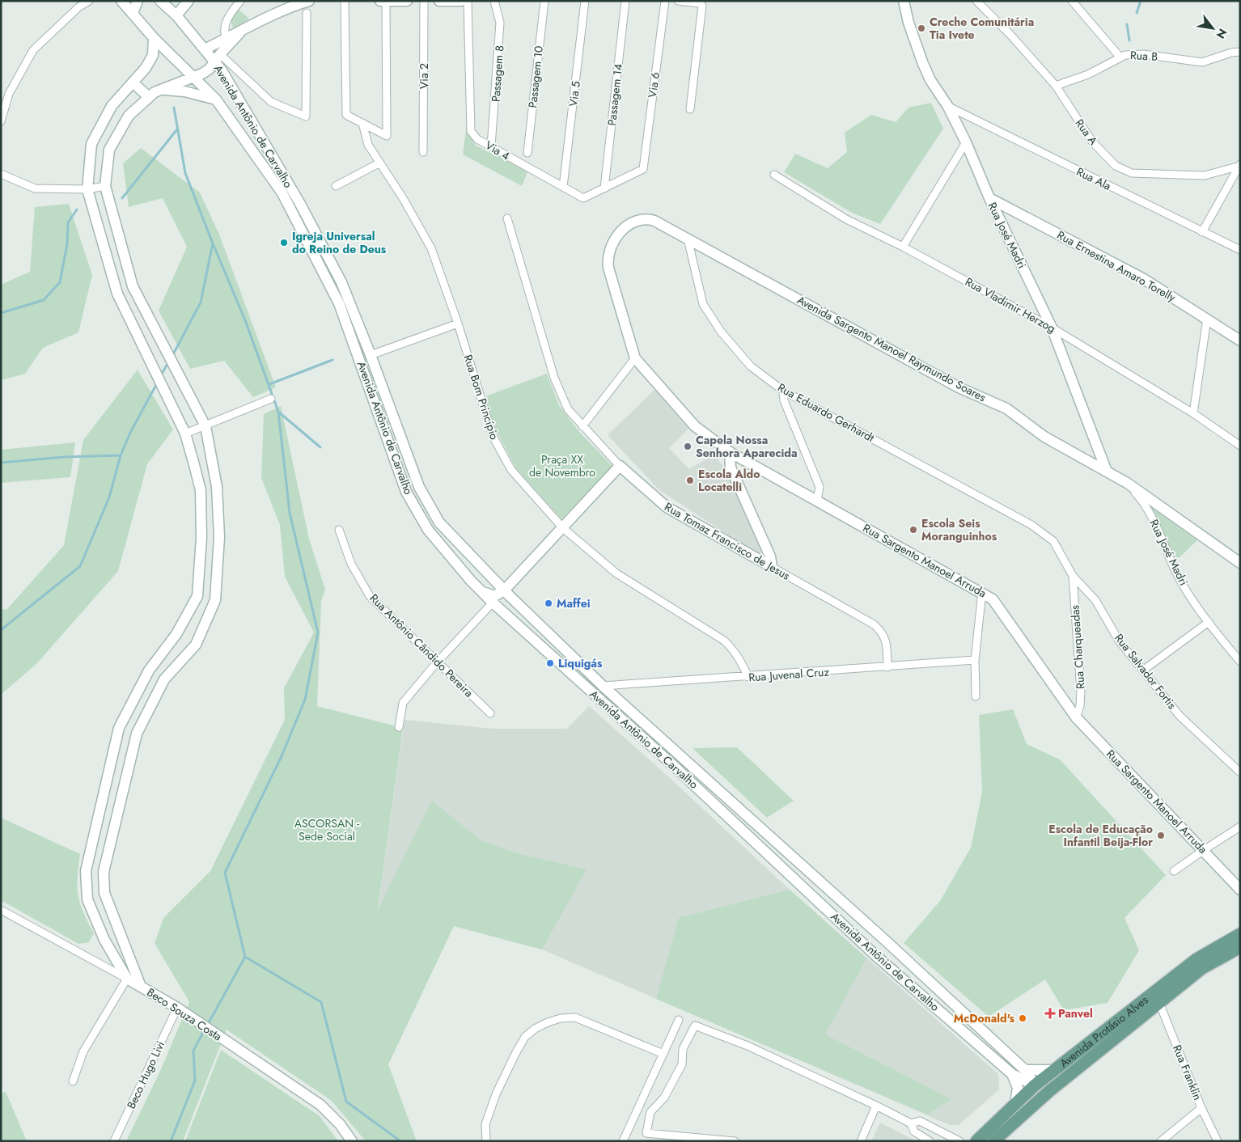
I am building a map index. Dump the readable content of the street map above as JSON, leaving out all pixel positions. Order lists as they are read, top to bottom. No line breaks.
{"streets":{"main road":["Avenida Protásio Alves"],"street":["Rua B","Passagem 8","Via 2","Passagem 10","Via 6","Via 5","Passagem 14","Avenida Antônio de Carvalho","Rua A","Via 4","Rua Ala","Rua José Madri","Rua Ernestina Amaro Torelly","Rua Vladimir Herzog","Avenida Sargento Manoel Raymundo Soares","Rua Bom Princípio","Rua Eduardo Gerhardt","Rua Tomaz Francisco de Jesus","Rua Sargento Manoel Arruda","Rua Antônio Cândido Pereira","Rua Charqueadas","Rua Salvador Fortis","Rua Juvenal Cruz","Beco Souza Costa","Rua Franklin","Beco Hugo Livi"]},"crossings":[["Passagem 8","Via 4"],["Via 6","Via 4"],["Via 5","Via 4"],["Passagem 14","Via 4"],["Avenida Antônio de Carvalho","Rua Juvenal Cruz"],["Avenida Antônio de Carvalho","Avenida Protásio Alves"],["Rua Ala","Rua José Madri"],["Rua José Madri","Rua Ernestina Amaro Torelly"],["Rua José Madri","Rua Vladimir Herzog"],["Rua José Madri","Avenida Sargento Manoel Raymundo Soares"],["Avenida Sargento Manoel Raymundo Soares","Rua Eduardo Gerhardt"],["Avenida Sargento Manoel Raymundo Soares","Rua Sargento Manoel Arruda"],["Rua Bom Princípio","Rua Juvenal Cruz"],["Rua Eduardo Gerhardt","Rua Salvador Fortis"],["Rua Tomaz Francisco de Jesus","Rua Juvenal Cruz"],["Rua Sargento Manoel Arruda","Rua Charqueadas"],["Rua Charqueadas","Rua Salvador Fortis"],["Beco Souza Costa","Beco Hugo Livi"],["Avenida Protásio Alves","Rua Franklin"]],"parks":["Praça XX de Novembro","ASCORSAN - Sede Social"],"places":{"other":["Creche Comunitária Tia Ivete","Igreja Universal do Reino de Deus","Capela Nossa Senhora Aparecida","Escola Aldo Locatelli","Escola Seis Moranguinhos","Maffei","Liquigás","Escola de Educação Infantil Beija-Flor","McDonald's"],"health":["Panvel"]},"north":"bottom right"}
